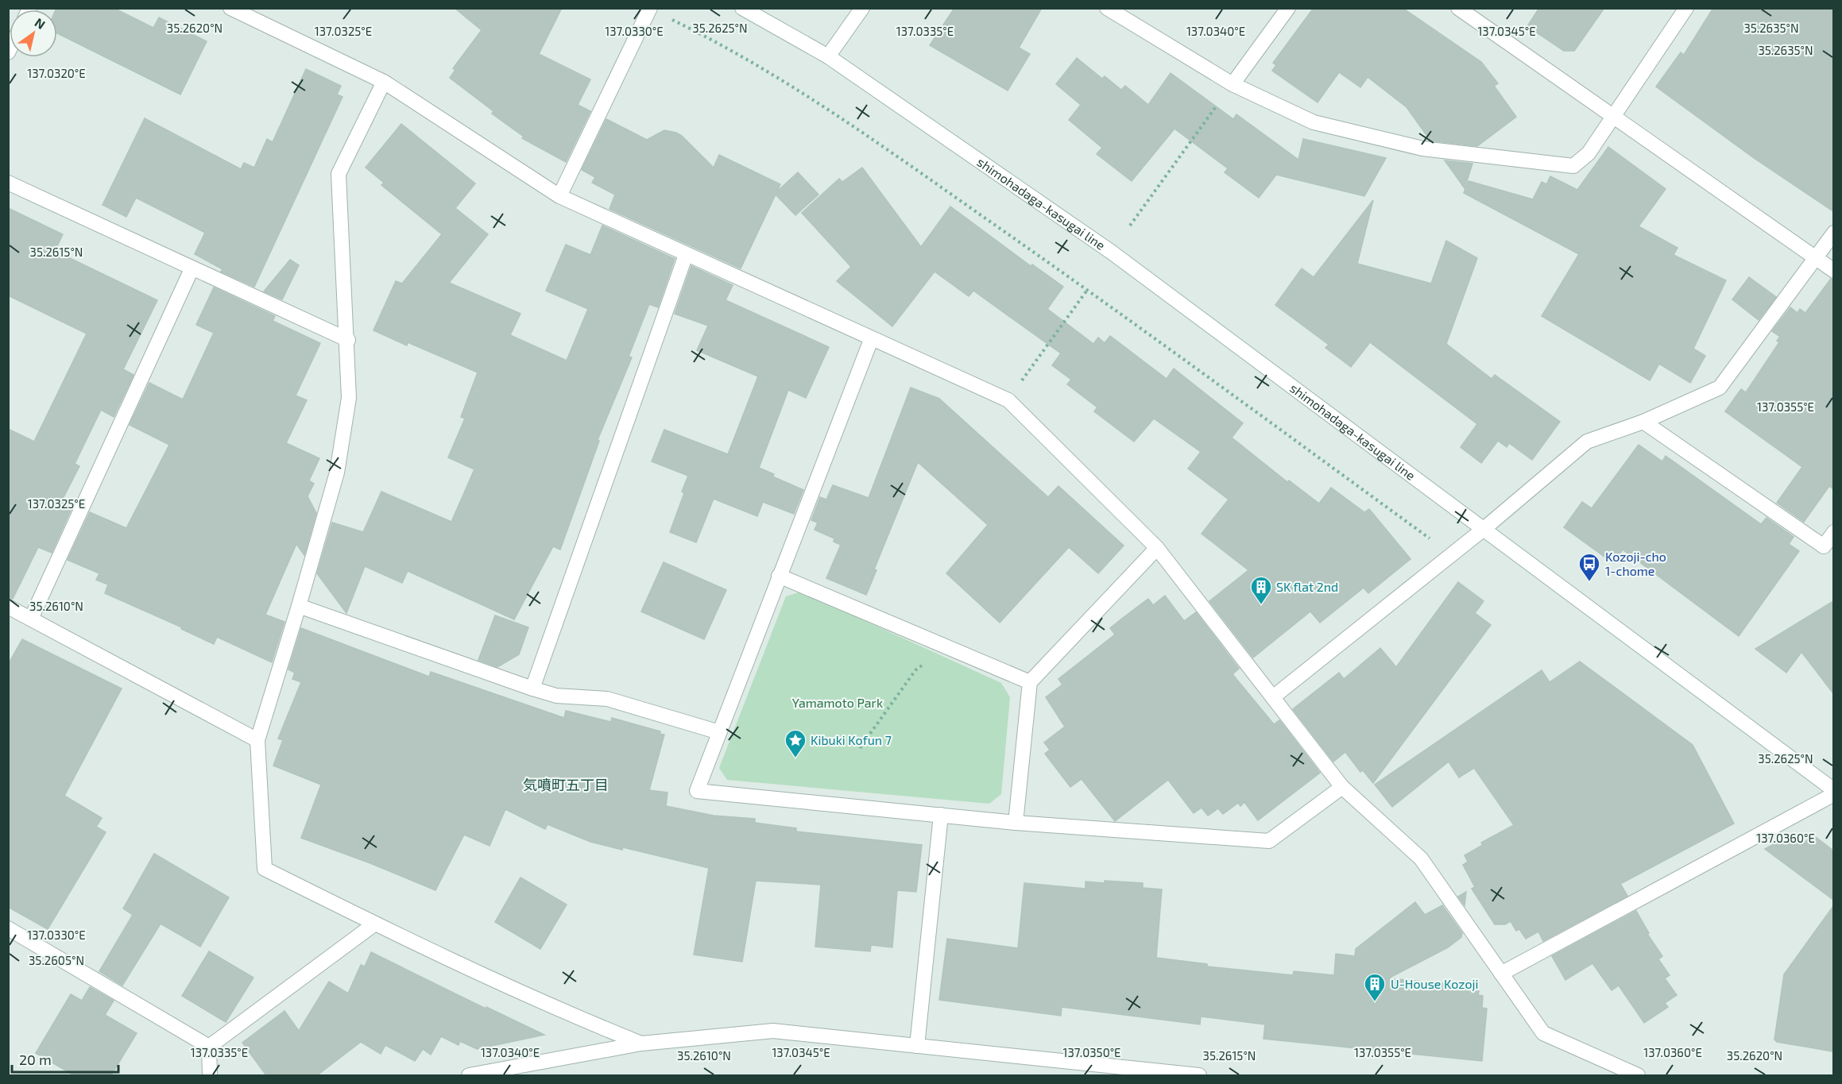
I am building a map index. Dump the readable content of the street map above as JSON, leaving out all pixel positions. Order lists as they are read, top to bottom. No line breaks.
{"streets":{"street":["shimohadaga-kasugai line"]},"districts":["気噴町五丁目"],"parks":["Yamamoto Park"],"places":{"bus stop":["Kozoji-cho 1-chome"],"building":["SK flat 2nd","U-House Kozoji"],"place":["Kibuki Kofun 7"]},"scale_bar":"20 m","north":"top right","coordinates":["35.2620°N","35.2625°N","35.2635°N","137.0325°E","137.0330°E","137.0335°E","137.0340°E","137.0345°E","137.0320°E","35.2615°N","137.0355°E","35.2610°N","137.0360°E","35.2605°N","137.0350°E"]}
